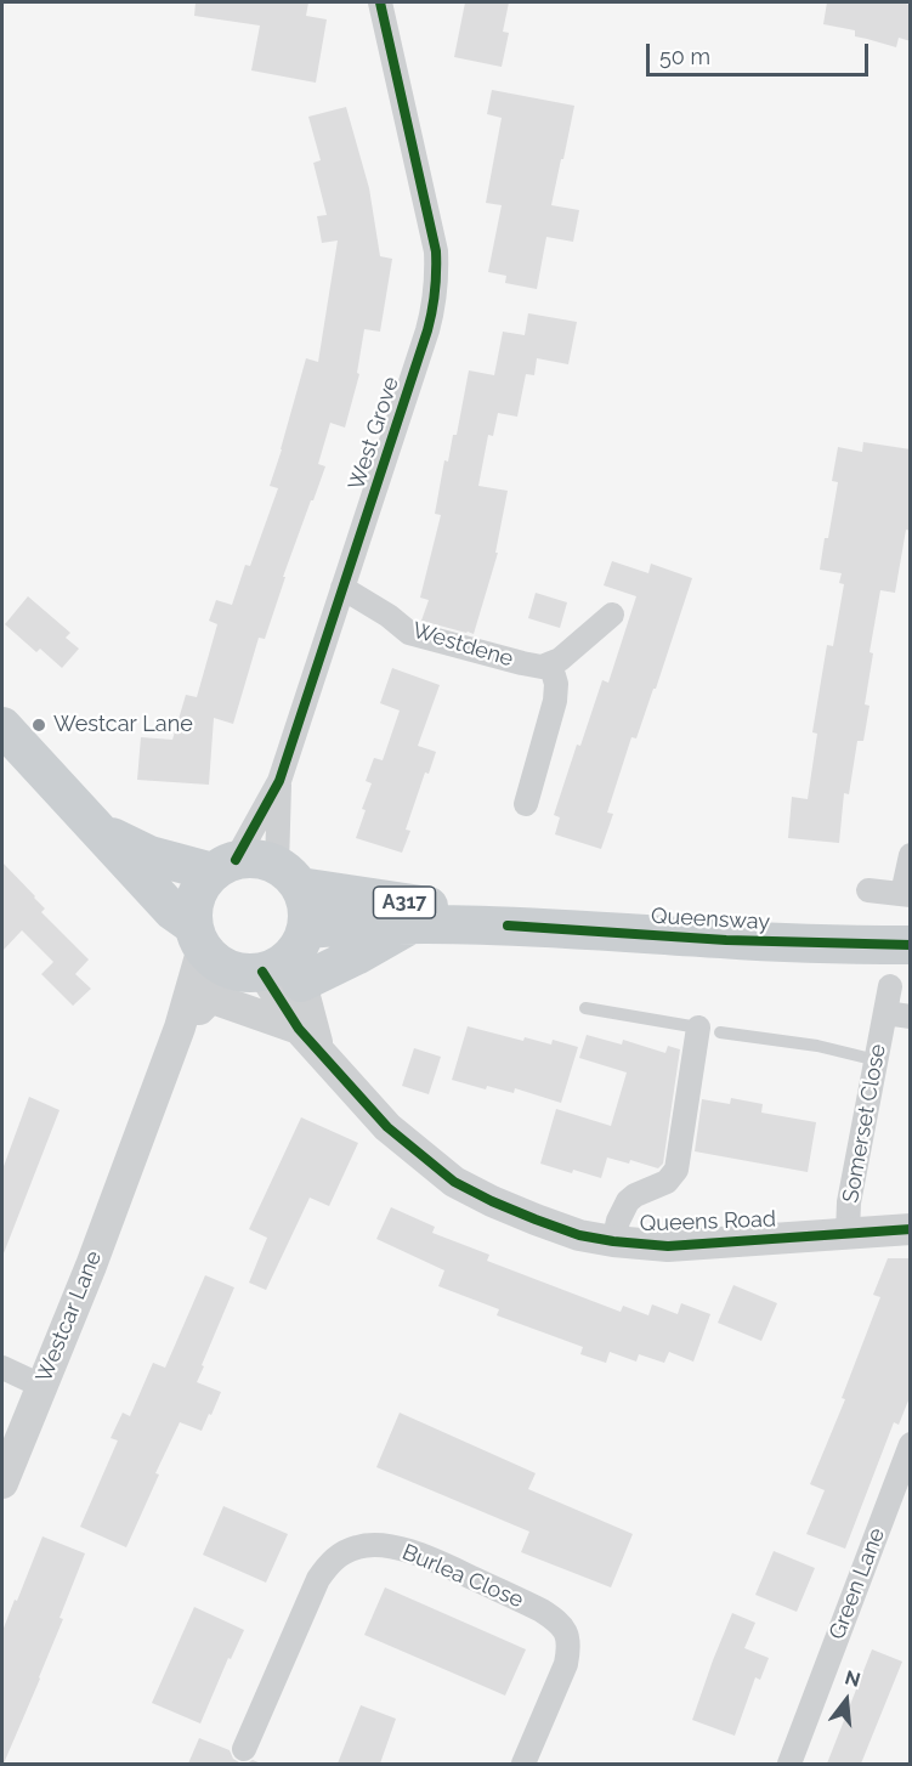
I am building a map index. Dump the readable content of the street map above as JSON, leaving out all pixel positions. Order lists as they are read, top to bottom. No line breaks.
{"streets":{"main road":["A317","Queensway"],"street":["West Grove","Westdene","Somerset Close","Queens Road","Westcar Lane","Burlea Close","Green Lane"]},"crossings":[["West Grove","Westdene"],["West Grove","A317"],["West Grove","Queensway"],["West Grove","Queens Road"],["West Grove","Westcar Lane"],["A317","Queensway"],["A317","Queens Road"],["A317","Westcar Lane"],["Queensway","Queens Road"],["Queensway","Westcar Lane"],["Somerset Close","Queens Road"],["Queens Road","Westcar Lane"]],"places":["Westcar Lane"],"scale_bar":"50 m","north":"top"}
